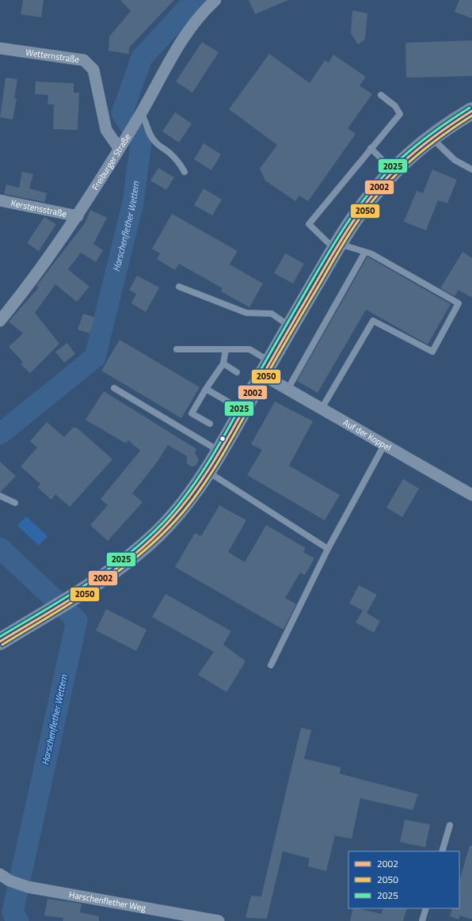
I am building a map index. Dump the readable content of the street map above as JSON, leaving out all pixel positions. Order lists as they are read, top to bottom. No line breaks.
{"streets":{"street":["Wetternstraße","Freiburger Straße","Kerstensstraße","Auf der Koppel","Harschenflether Weg"]},"crossings":[["Wetternstraße","Freiburger Straße"],["Freiburger Straße","Kerstensstraße"]],"water":["Harschenflether Wettern"],"lines":["transit line 2025","transit line 2002","transit line 2050"],"legend":["2002","2050","2025"]}
